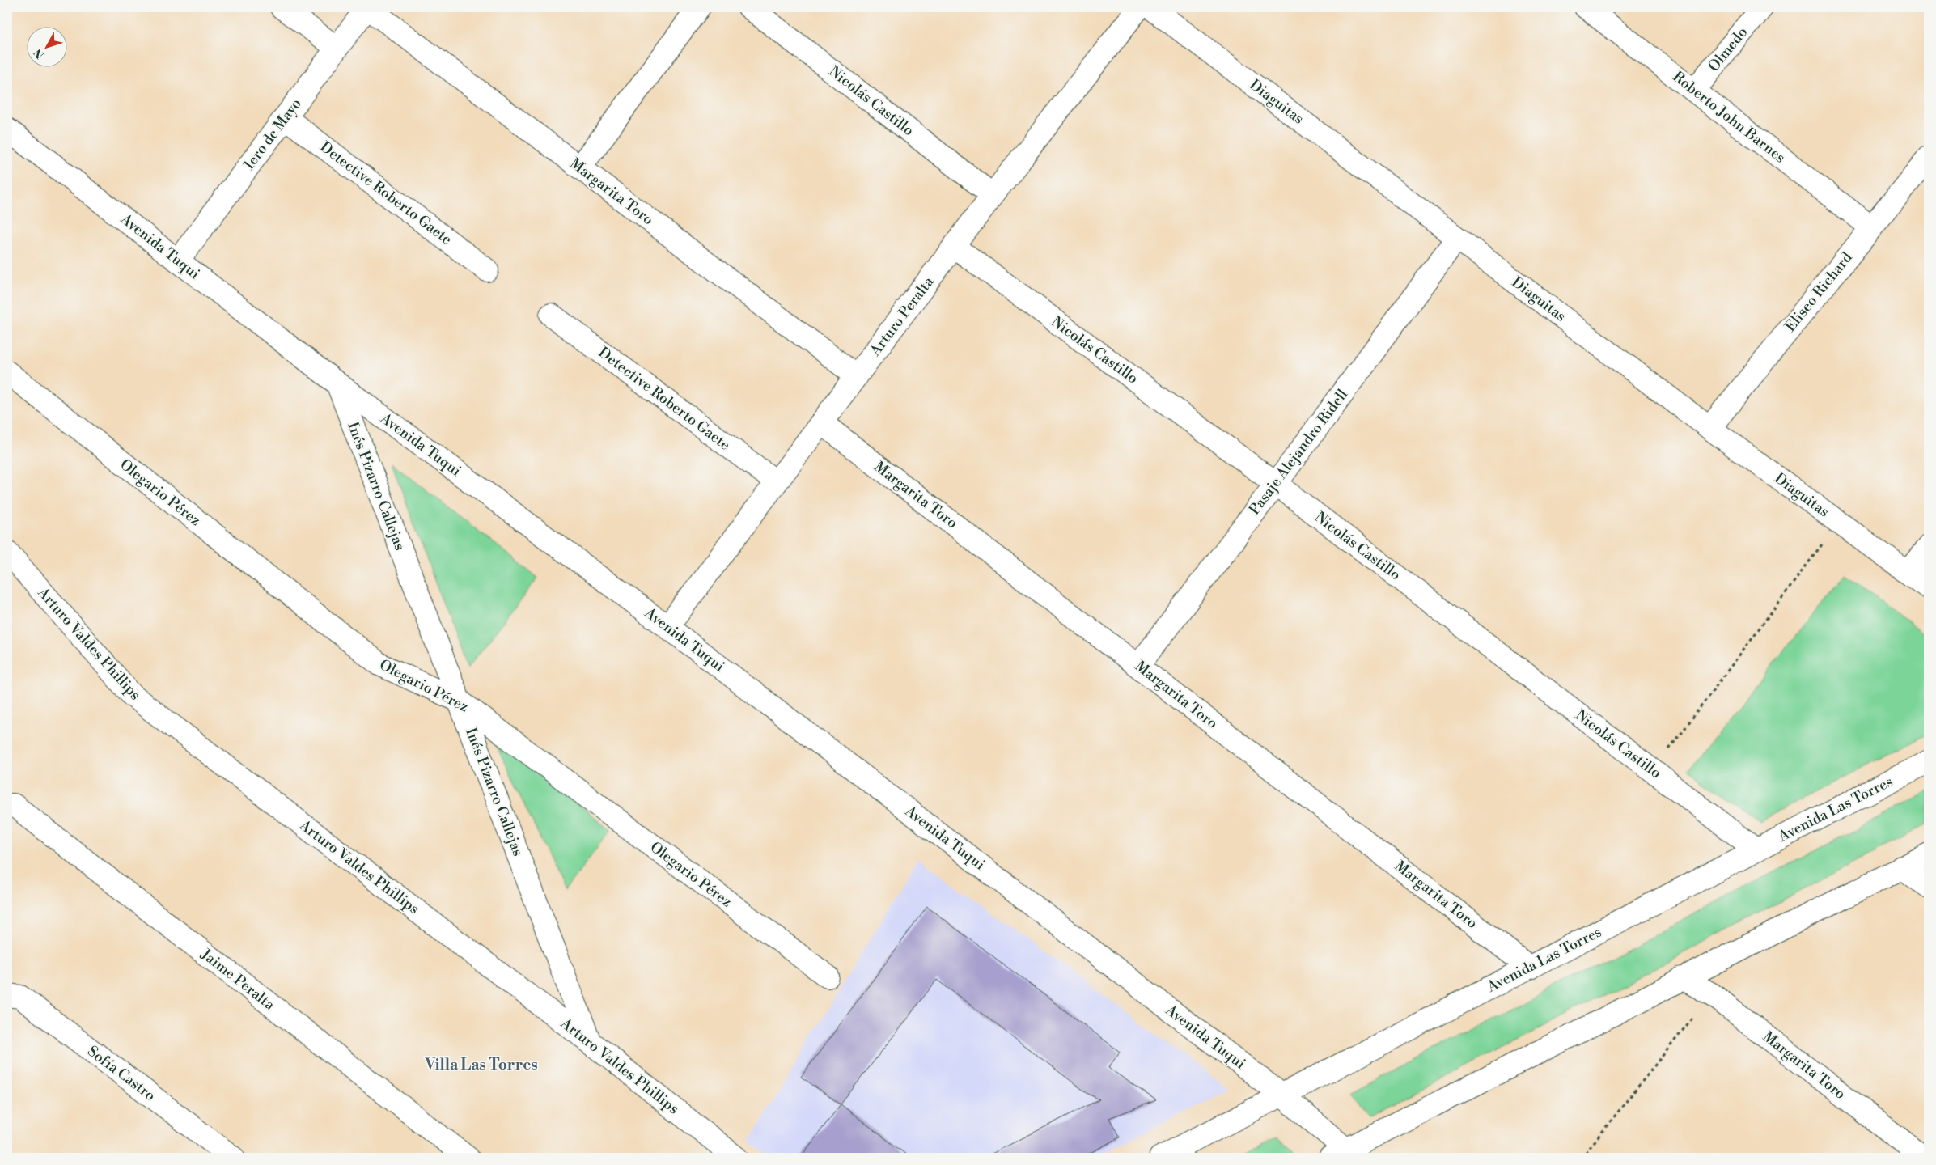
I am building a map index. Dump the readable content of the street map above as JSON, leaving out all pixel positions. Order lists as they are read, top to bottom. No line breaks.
{"streets":{"street":["Olmedo","Nicolás Castillo","Diaguitas","Roberto John Barnes","1ero de Mayo","Margarita Toro","Detective Roberto Gaete","Avenida Tuqui","Eliseo Richard","Arturo Peralta","Pasaje Alejandro Ridell","Inés Pizarro Callejas","Olegario Pérez","Arturo Valdes Phillips","Avenida Las Torres","Jaime Peralta","Sofía Castro"]},"crossings":[["Olmedo","Roberto John Barnes"],["Nicolás Castillo","Arturo Peralta"],["Nicolás Castillo","Pasaje Alejandro Ridell"],["Nicolás Castillo","Avenida Las Torres"],["Diaguitas","Eliseo Richard"],["Diaguitas","Pasaje Alejandro Ridell"],["Roberto John Barnes","Eliseo Richard"],["1ero de Mayo","Margarita Toro"],["1ero de Mayo","Detective Roberto Gaete"],["1ero de Mayo","Avenida Tuqui"],["Margarita Toro","Arturo Peralta"],["Margarita Toro","Pasaje Alejandro Ridell"],["Margarita Toro","Avenida Las Torres"],["Detective Roberto Gaete","Arturo Peralta"],["Avenida Tuqui","Arturo Peralta"],["Avenida Tuqui","Inés Pizarro Callejas"],["Avenida Tuqui","Avenida Las Torres"],["Inés Pizarro Callejas","Olegario Pérez"],["Inés Pizarro Callejas","Arturo Valdes Phillips"]],"districts":["Villa Las Torres"],"north":"bottom left"}
